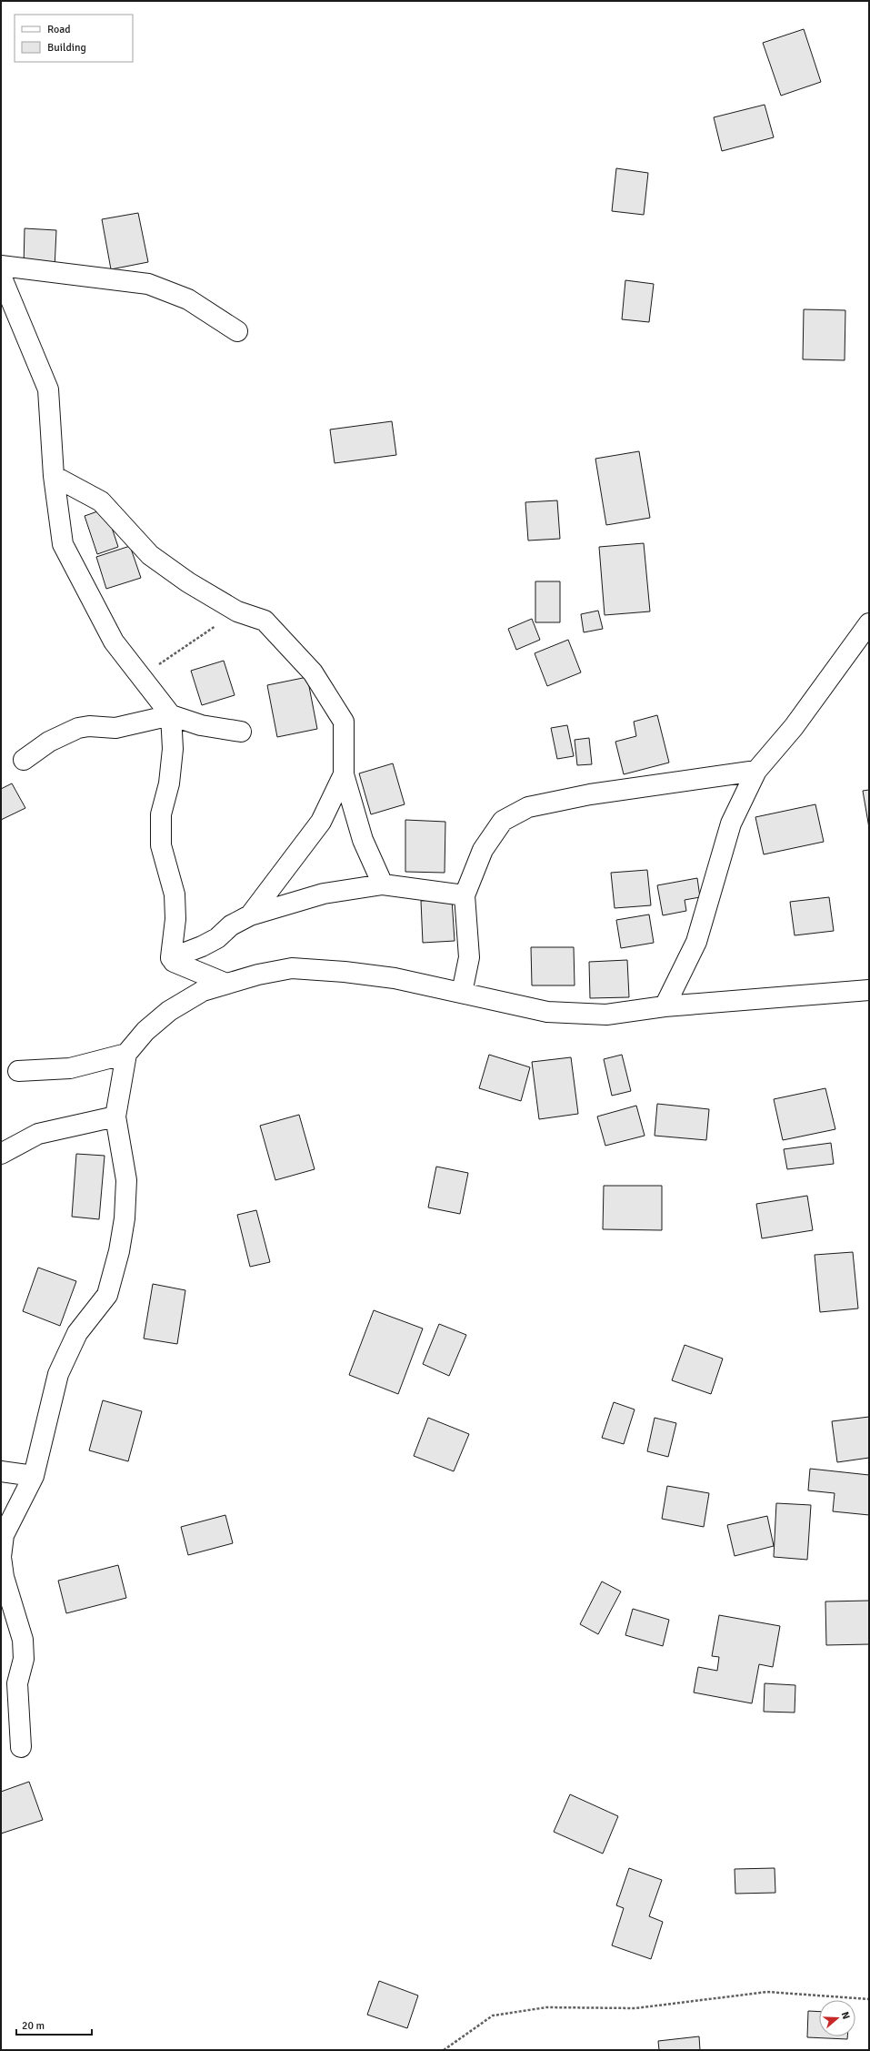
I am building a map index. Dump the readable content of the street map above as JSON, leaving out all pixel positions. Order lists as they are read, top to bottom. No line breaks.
{"legend":["Road","Building"],"scale_bar":"20 m","north":"right"}
